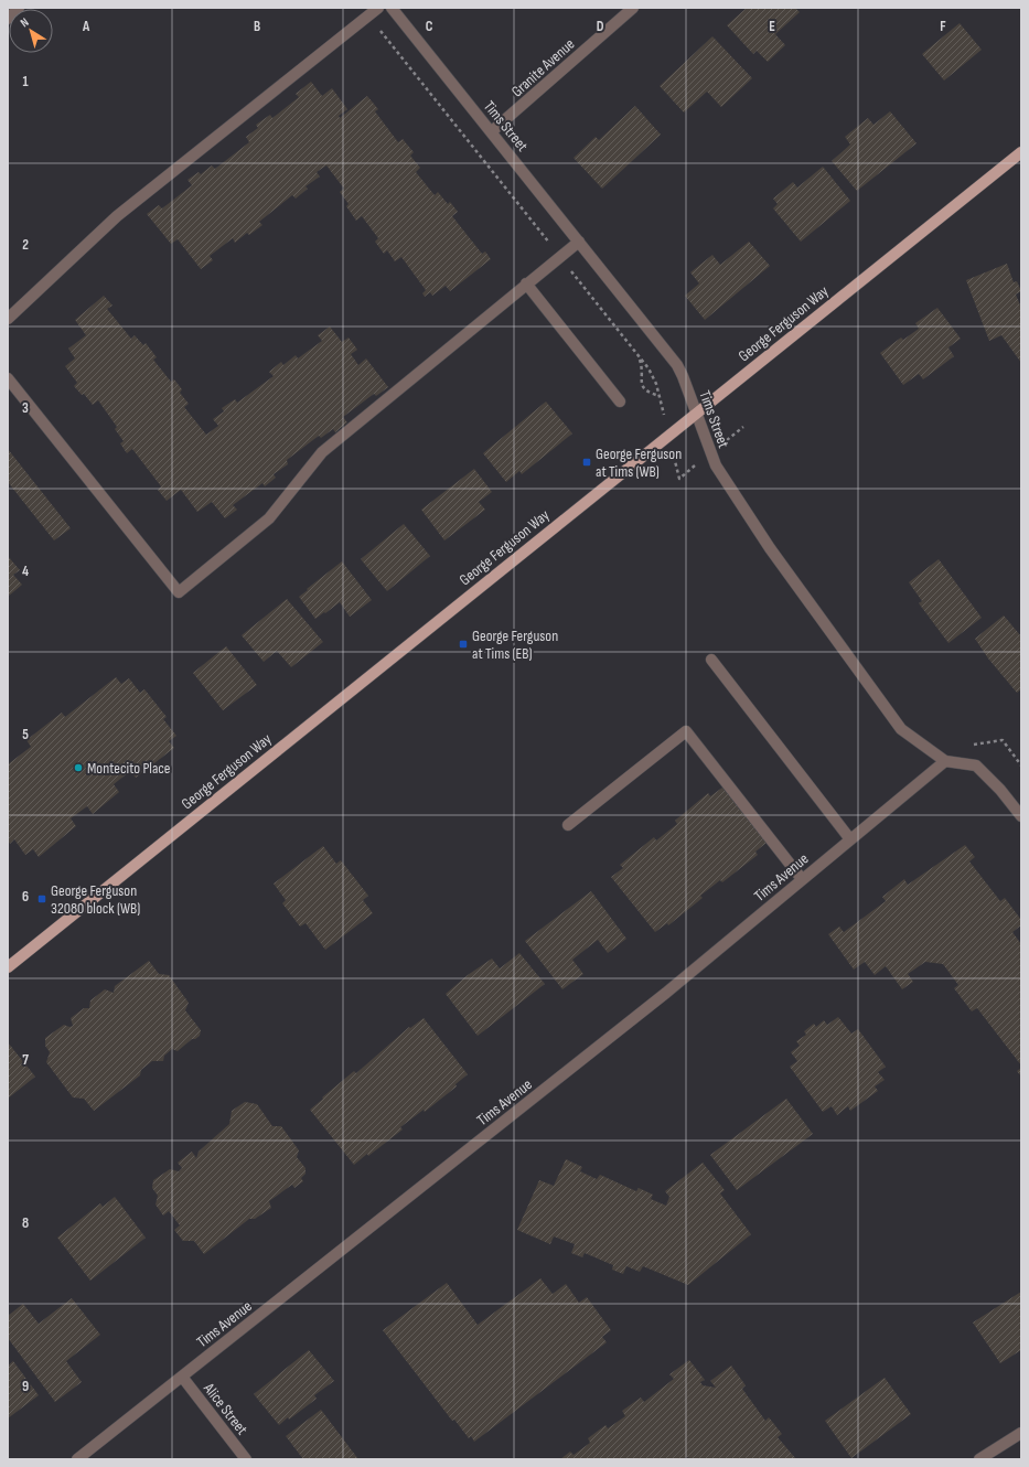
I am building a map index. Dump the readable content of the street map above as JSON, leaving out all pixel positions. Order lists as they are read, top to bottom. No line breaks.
{"streets":{"main road":["George Ferguson Way"],"street":["Granite Avenue","Tims Street","Tims Avenue","Alice Street"]},"crossings":[["Granite Avenue","Tims Street"],["Tims Street","George Ferguson Way"],["Tims Street","Tims Avenue"],["Tims Avenue","Alice Street"]],"places":{"transit":["George Ferguson at Tims (WB)","George Ferguson at Tims (EB)","George Ferguson 32080 block (WB)"],"other":["Montecito Place"]},"north":"top left","grid":{"columns":["A","B","C","D","E","F"],"rows":["1","2","3","4","5","6","7","8","9"]}}
